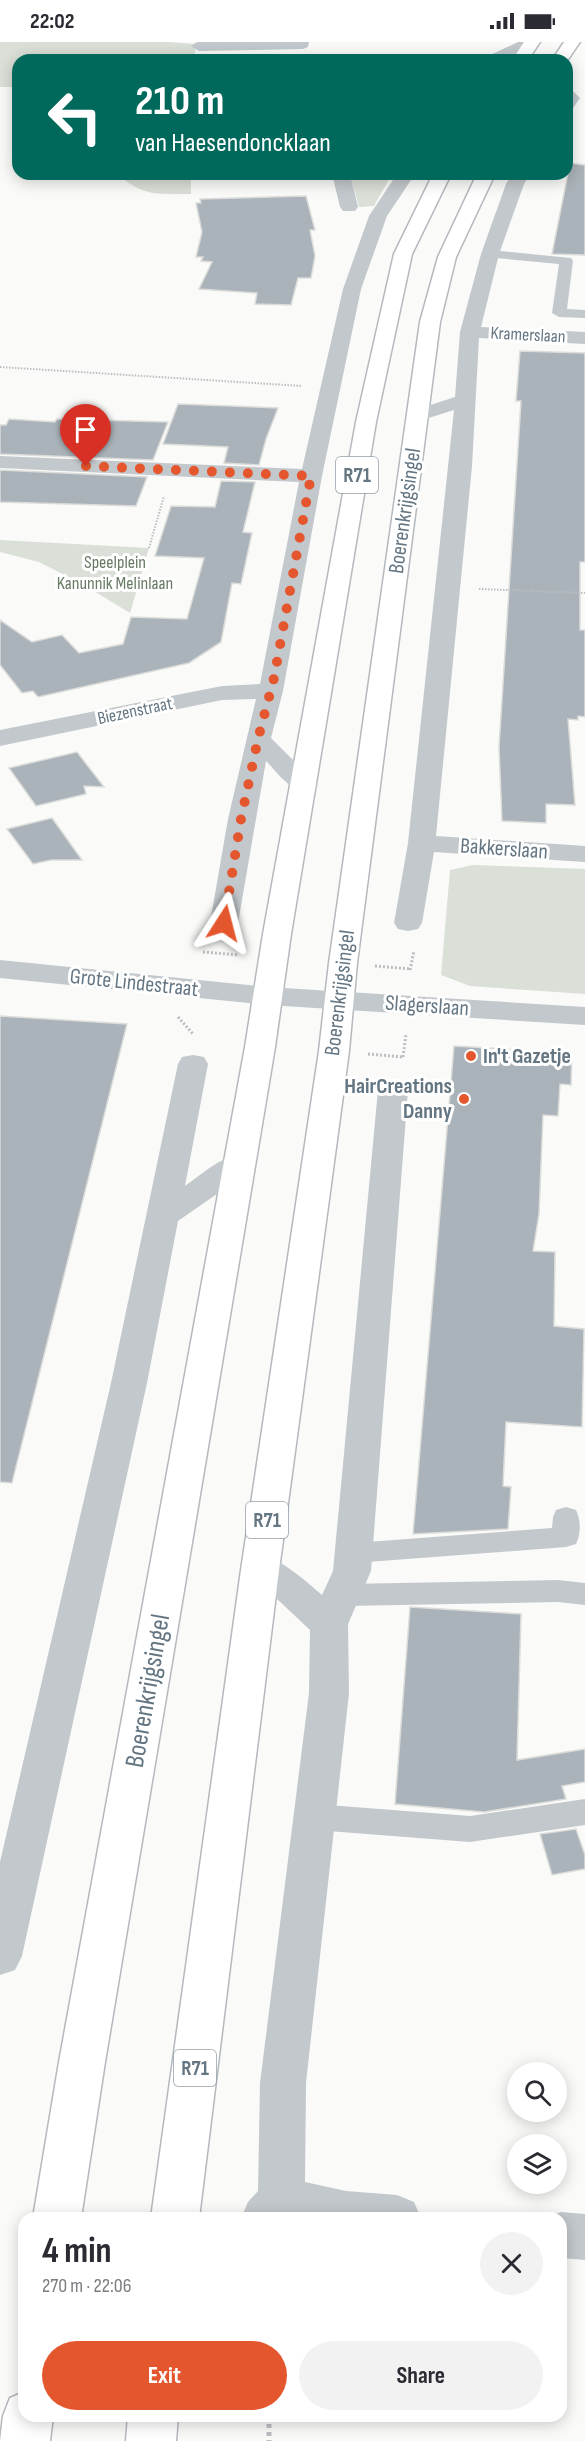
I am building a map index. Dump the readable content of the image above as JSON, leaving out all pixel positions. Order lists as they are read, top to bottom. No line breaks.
{"streets":{"highway":["R71","Boerenkrijgsingel"],"street":["Kramerslaan","Biezenstraat","Bakkerslaan","Grote Lindestraat","Slagerslaan"]},"crossings":[["Boerenkrijgsingel","Grote Lindestraat"],["Boerenkrijgsingel","Slagerslaan"],["Grote Lindestraat","Slagerslaan"]],"parks":["Speelplein Kanunnik Melinlaan"],"places":["In't Gazetje","HairCreations Danny"],"page":{"status":"22:02","turn":["210 m","van Haesendoncklaan"],"heading":["4 min","270 m · 22:06"],"buttons":["Exit","Share"]}}
